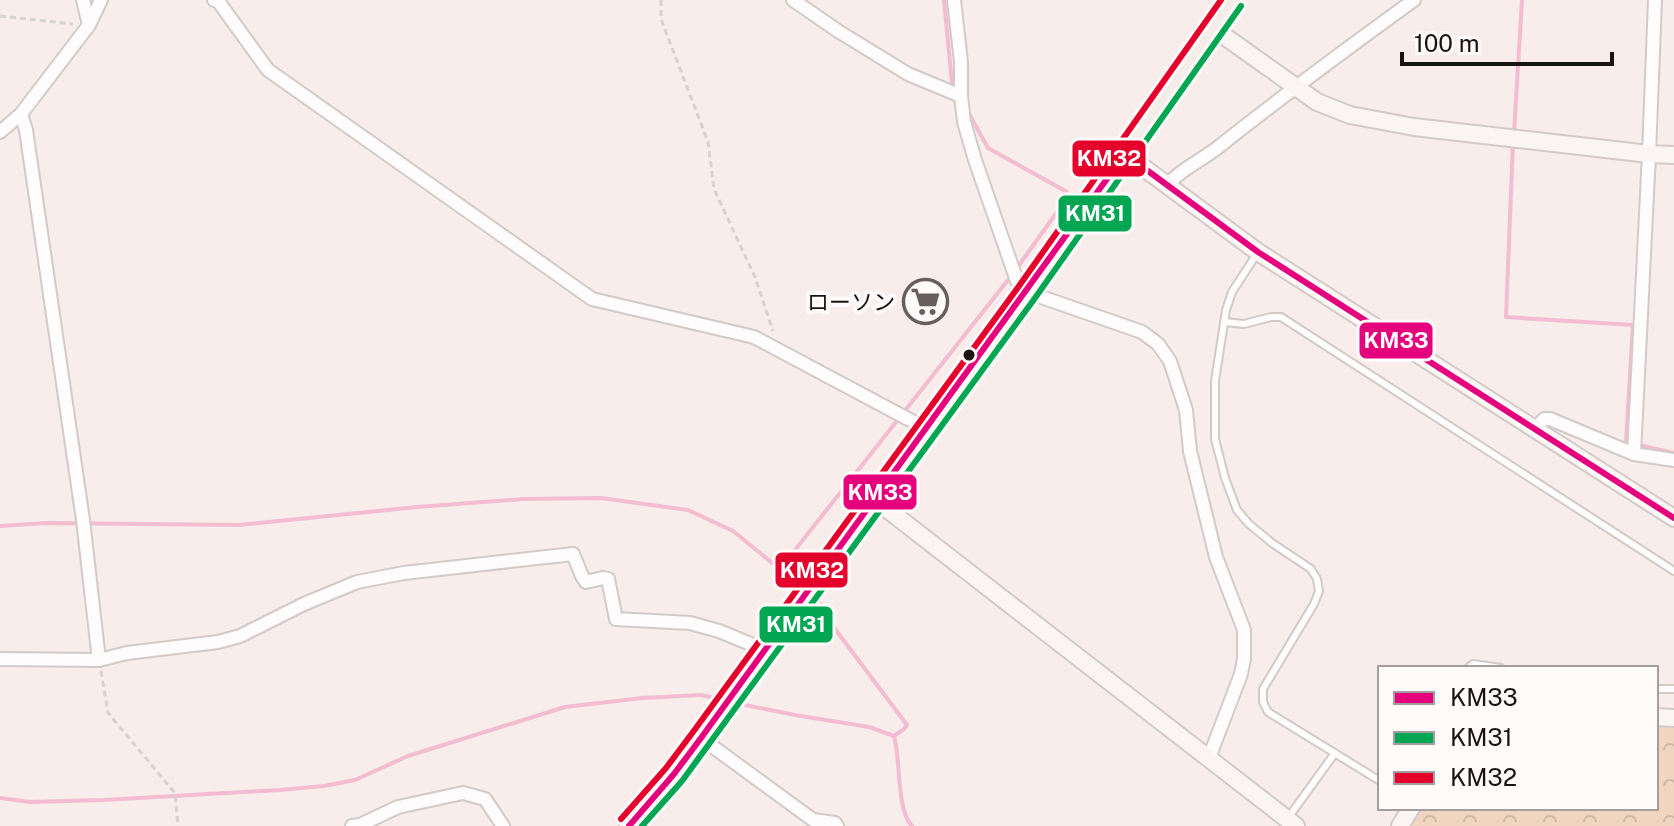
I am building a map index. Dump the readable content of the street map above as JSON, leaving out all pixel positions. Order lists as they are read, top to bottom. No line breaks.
{"places":{"supermarket":["ローソン"]},"lines":["transit line KM32","transit line KM31","transit line KM33"],"legend":["KM33","KM31","KM32"],"scale_bar":"100 m"}
